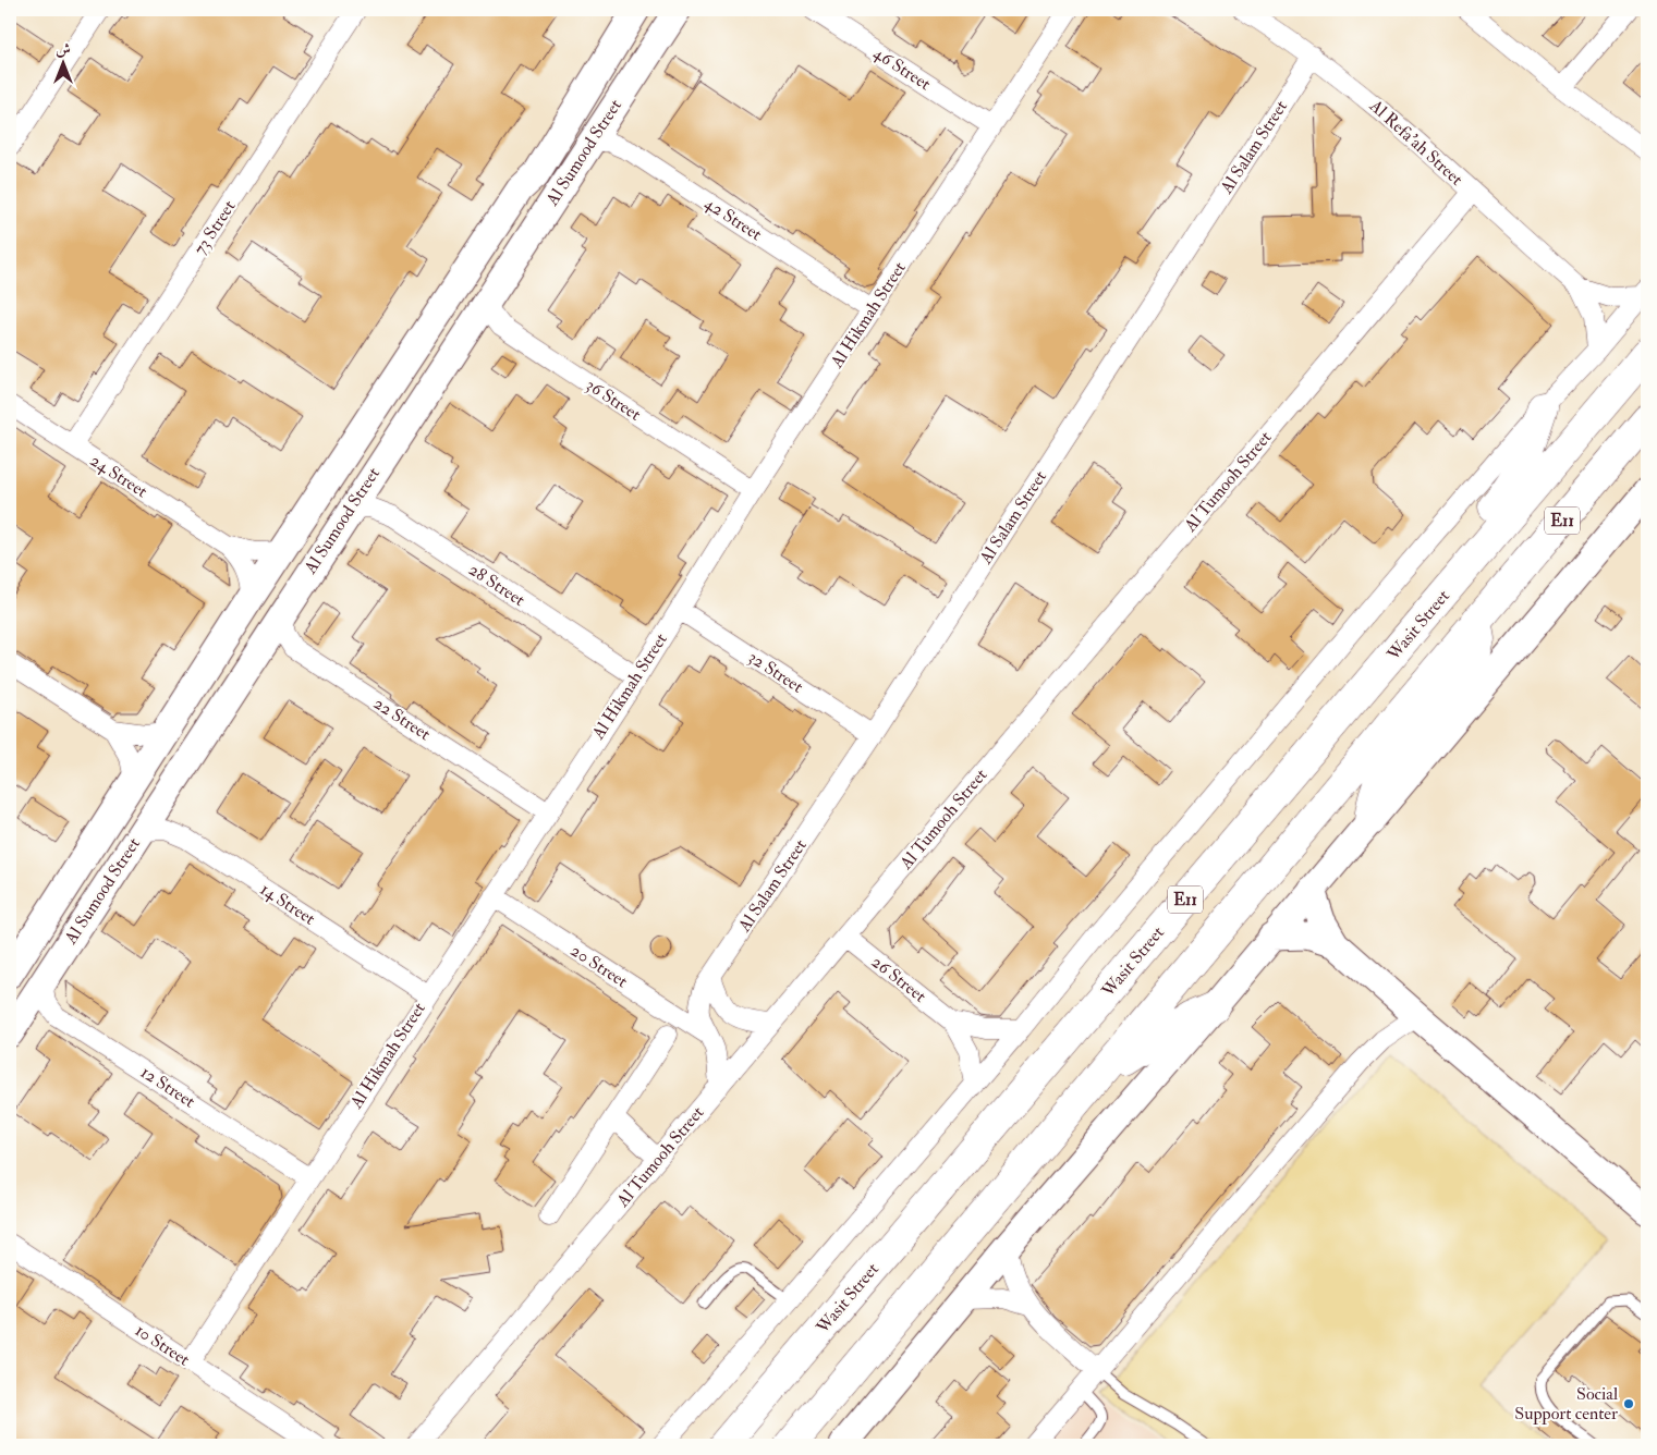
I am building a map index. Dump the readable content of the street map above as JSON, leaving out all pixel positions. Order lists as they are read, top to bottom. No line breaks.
{"streets":{"highway":["E11","Wasit Street"],"street":["46 Street","Al Refa'ah Street","Al Salam Street","Al Sumood Street","42 Street","73 Street","Al Hikmah Street","36 Street","24 Street","Al Tumooh Street","28 Street","32 Street","22 Street","14 Street","20 Street","26 Street","12 Street","10 Street"]},"crossings":[["46 Street","Al Hikmah Street"],["Al Refa'ah Street","Al Salam Street"],["Al Refa'ah Street","Al Tumooh Street"],["Al Salam Street","Al Tumooh Street"],["Al Salam Street","32 Street"],["Al Salam Street","20 Street"],["Al Sumood Street","42 Street"],["Al Sumood Street","36 Street"],["Al Sumood Street","24 Street"],["Al Sumood Street","28 Street"],["Al Sumood Street","22 Street"],["Al Sumood Street","14 Street"],["Al Sumood Street","12 Street"],["42 Street","Al Hikmah Street"],["73 Street","24 Street"],["Al Hikmah Street","36 Street"],["Al Hikmah Street","28 Street"],["Al Hikmah Street","32 Street"],["Al Hikmah Street","22 Street"],["Al Hikmah Street","14 Street"],["Al Hikmah Street","20 Street"],["Al Hikmah Street","12 Street"],["Al Hikmah Street","10 Street"],["Al Tumooh Street","26 Street"]],"places":["Social Support center"],"north":"top"}
